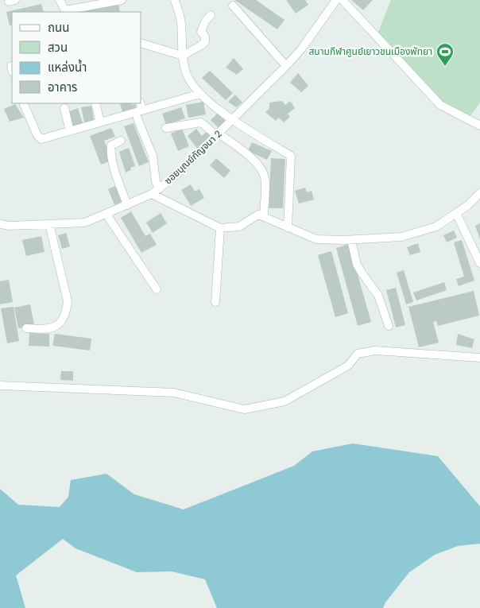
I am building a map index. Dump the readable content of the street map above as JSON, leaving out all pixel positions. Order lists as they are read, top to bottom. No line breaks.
{"streets":{"street":["ซอยบุณย์กัญจนา 2"]},"places":{"sports":["สนามกีฬาศูนย์เยาวชนเมืองพัทยา"]},"legend":["ถนน","สวน","แหล่งน้ำ","อาคาร"]}
